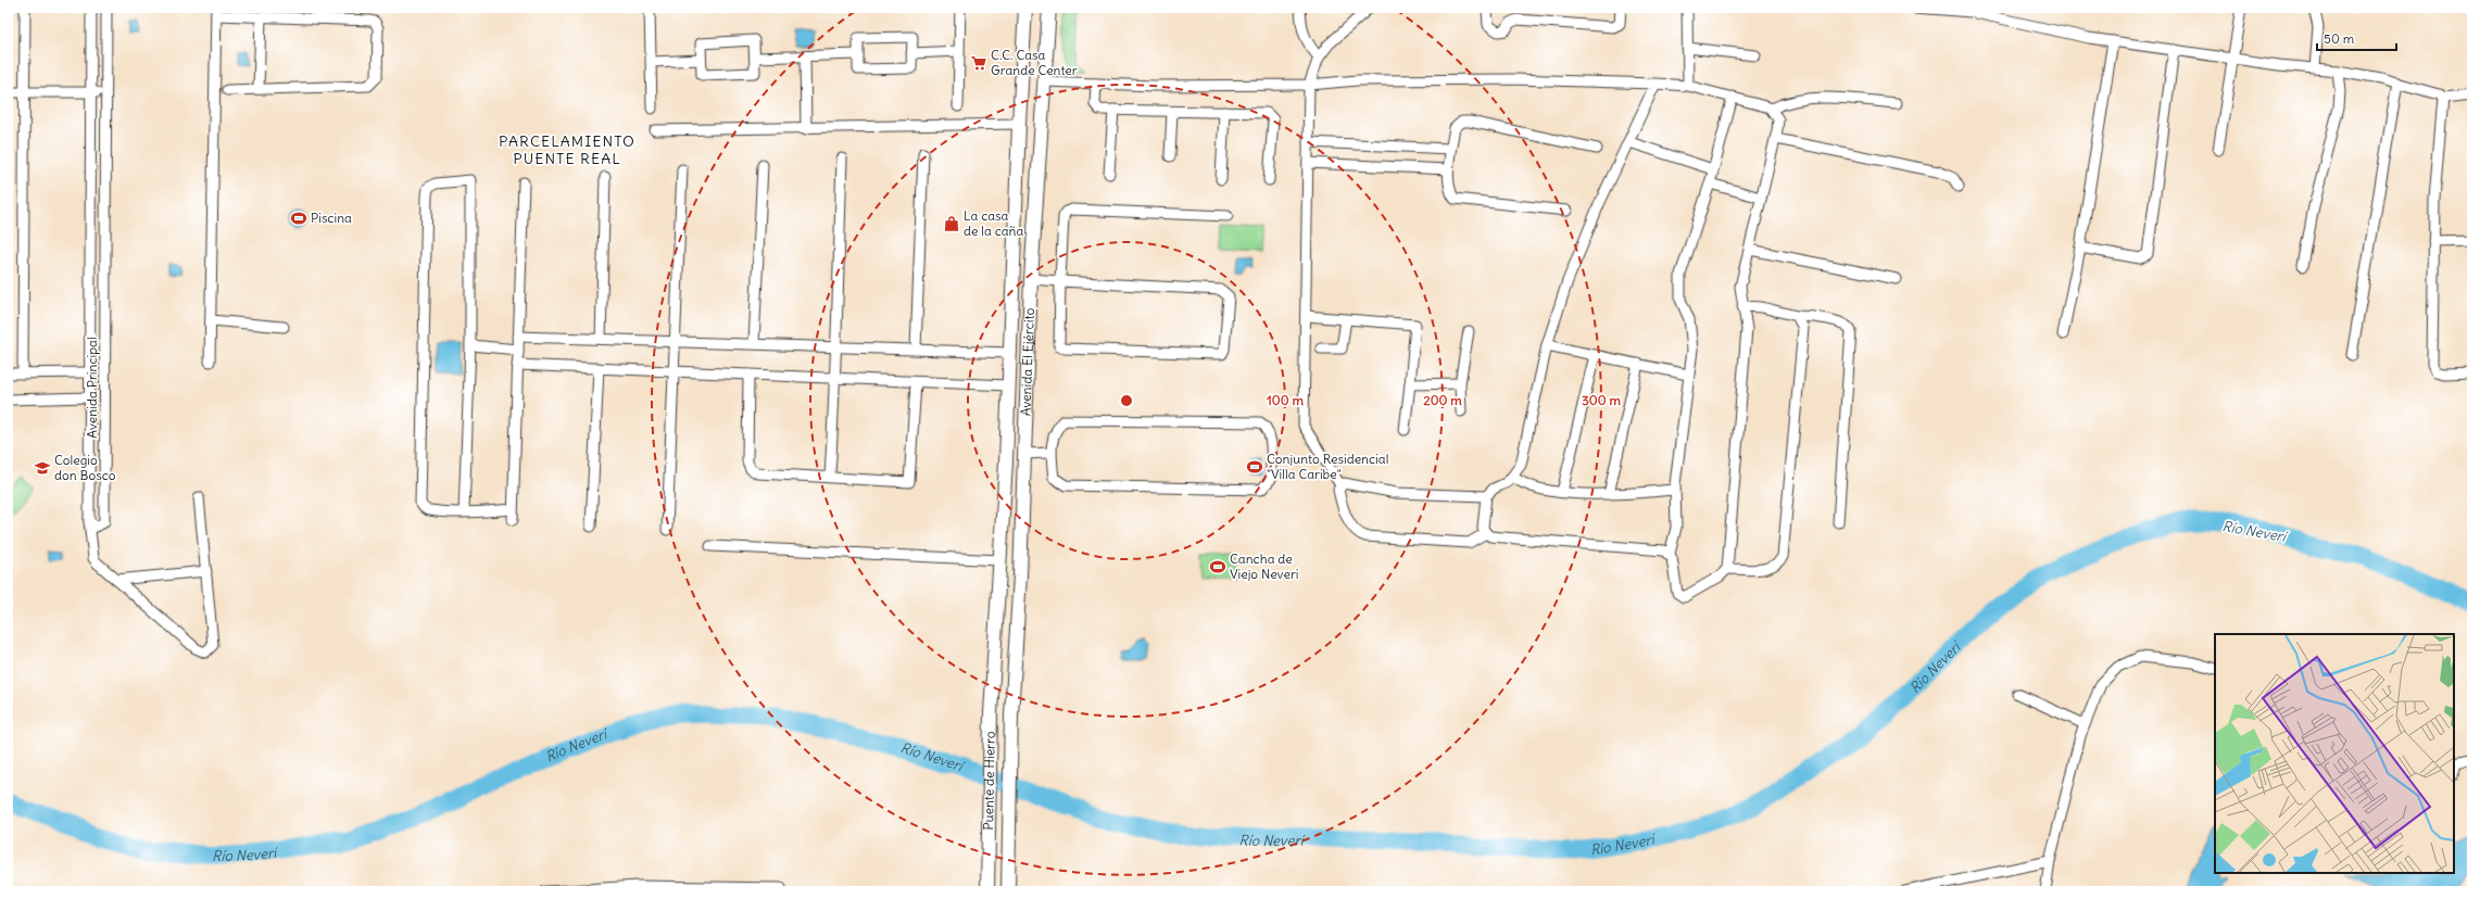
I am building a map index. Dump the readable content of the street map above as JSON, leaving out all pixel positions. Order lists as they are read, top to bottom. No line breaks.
{"streets":{"street":["Avenida El Ejército","Avenida Principal","Puente de Hierro"]},"crossings":[["Avenida El Ejército","Puente de Hierro"]],"districts":["PARCELAMIENTO PUENTE REAL"],"water":["Río Neverí"],"places":{"supermarket":["C.C. Casa Grande Center"],"sports":["Piscina","Conjunto Residencial \"Villa Caribe\"","Cancha de Viejo Neveri"],"shop":["La casa de la caña"],"school or university":["Colegio don Bosco"]},"scale_bar":"50 m","rings":["100 m","200 m","300 m"]}
